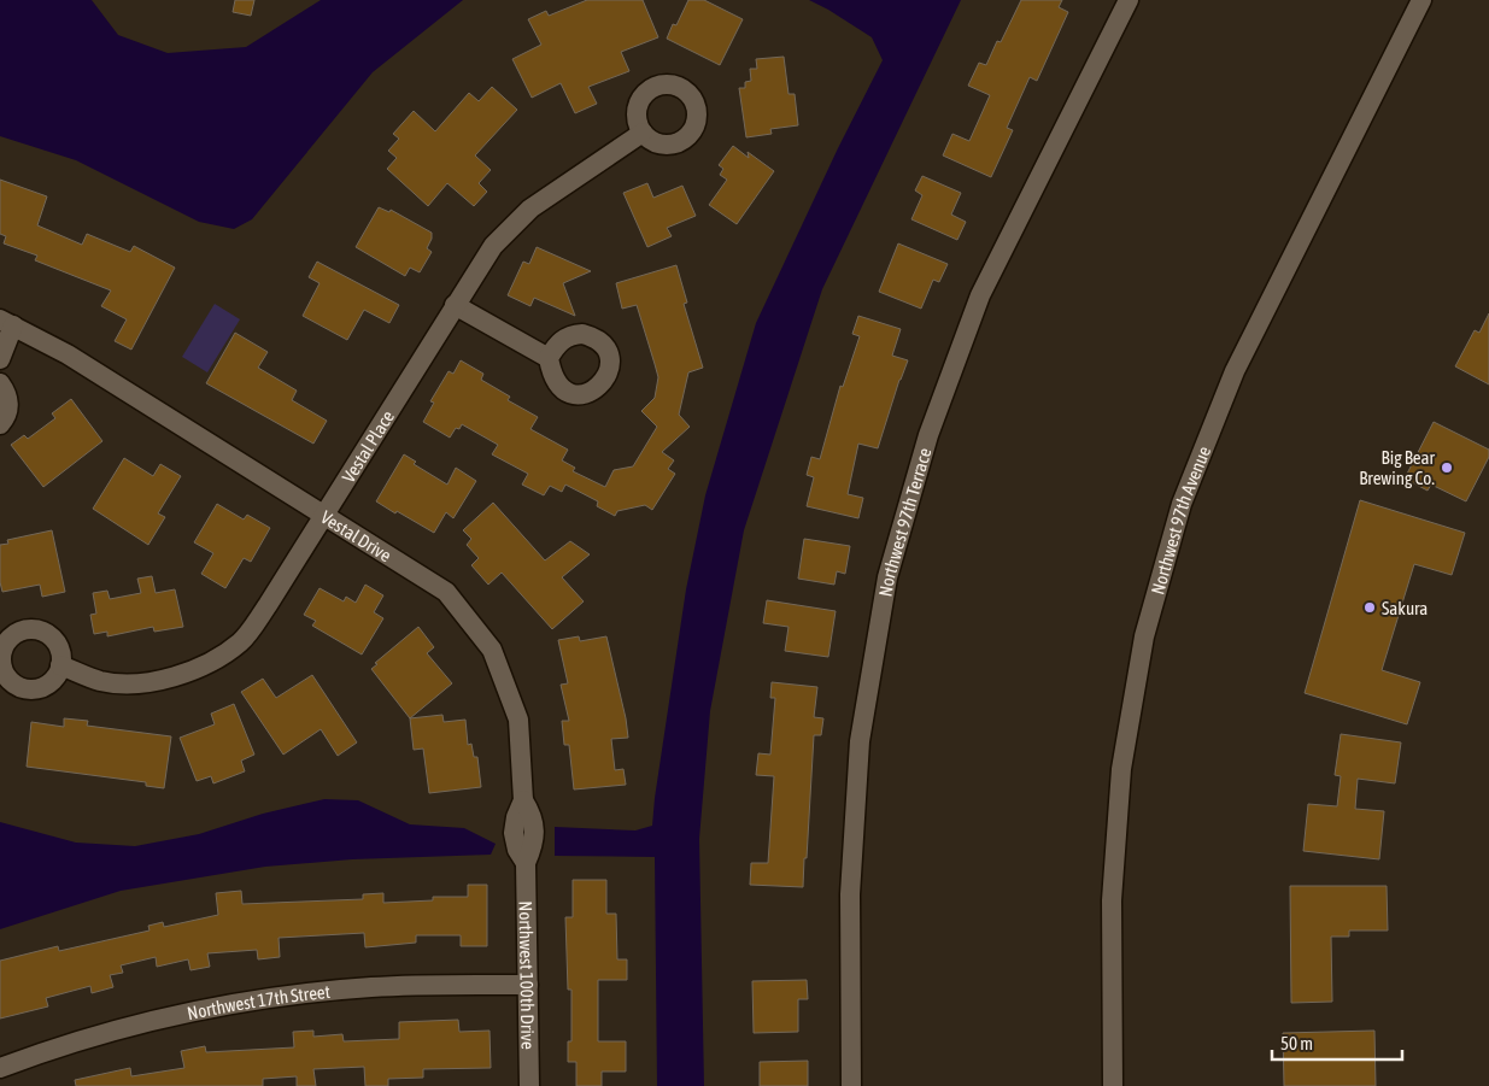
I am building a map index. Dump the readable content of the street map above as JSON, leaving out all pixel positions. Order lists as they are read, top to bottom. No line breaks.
{"streets":{"street":["Vestal Place","Northwest 97th Avenue","Northwest 97th Terrace","Vestal Drive","Northwest 100th Drive","Northwest 17th Street"]},"crossings":[["Vestal Place","Vestal Drive"],["Vestal Drive","Northwest 100th Drive"],["Northwest 100th Drive","Northwest 17th Street"]],"places":["Big Bear Brewing Co.","Sakura"],"scale_bar":"50 m"}
